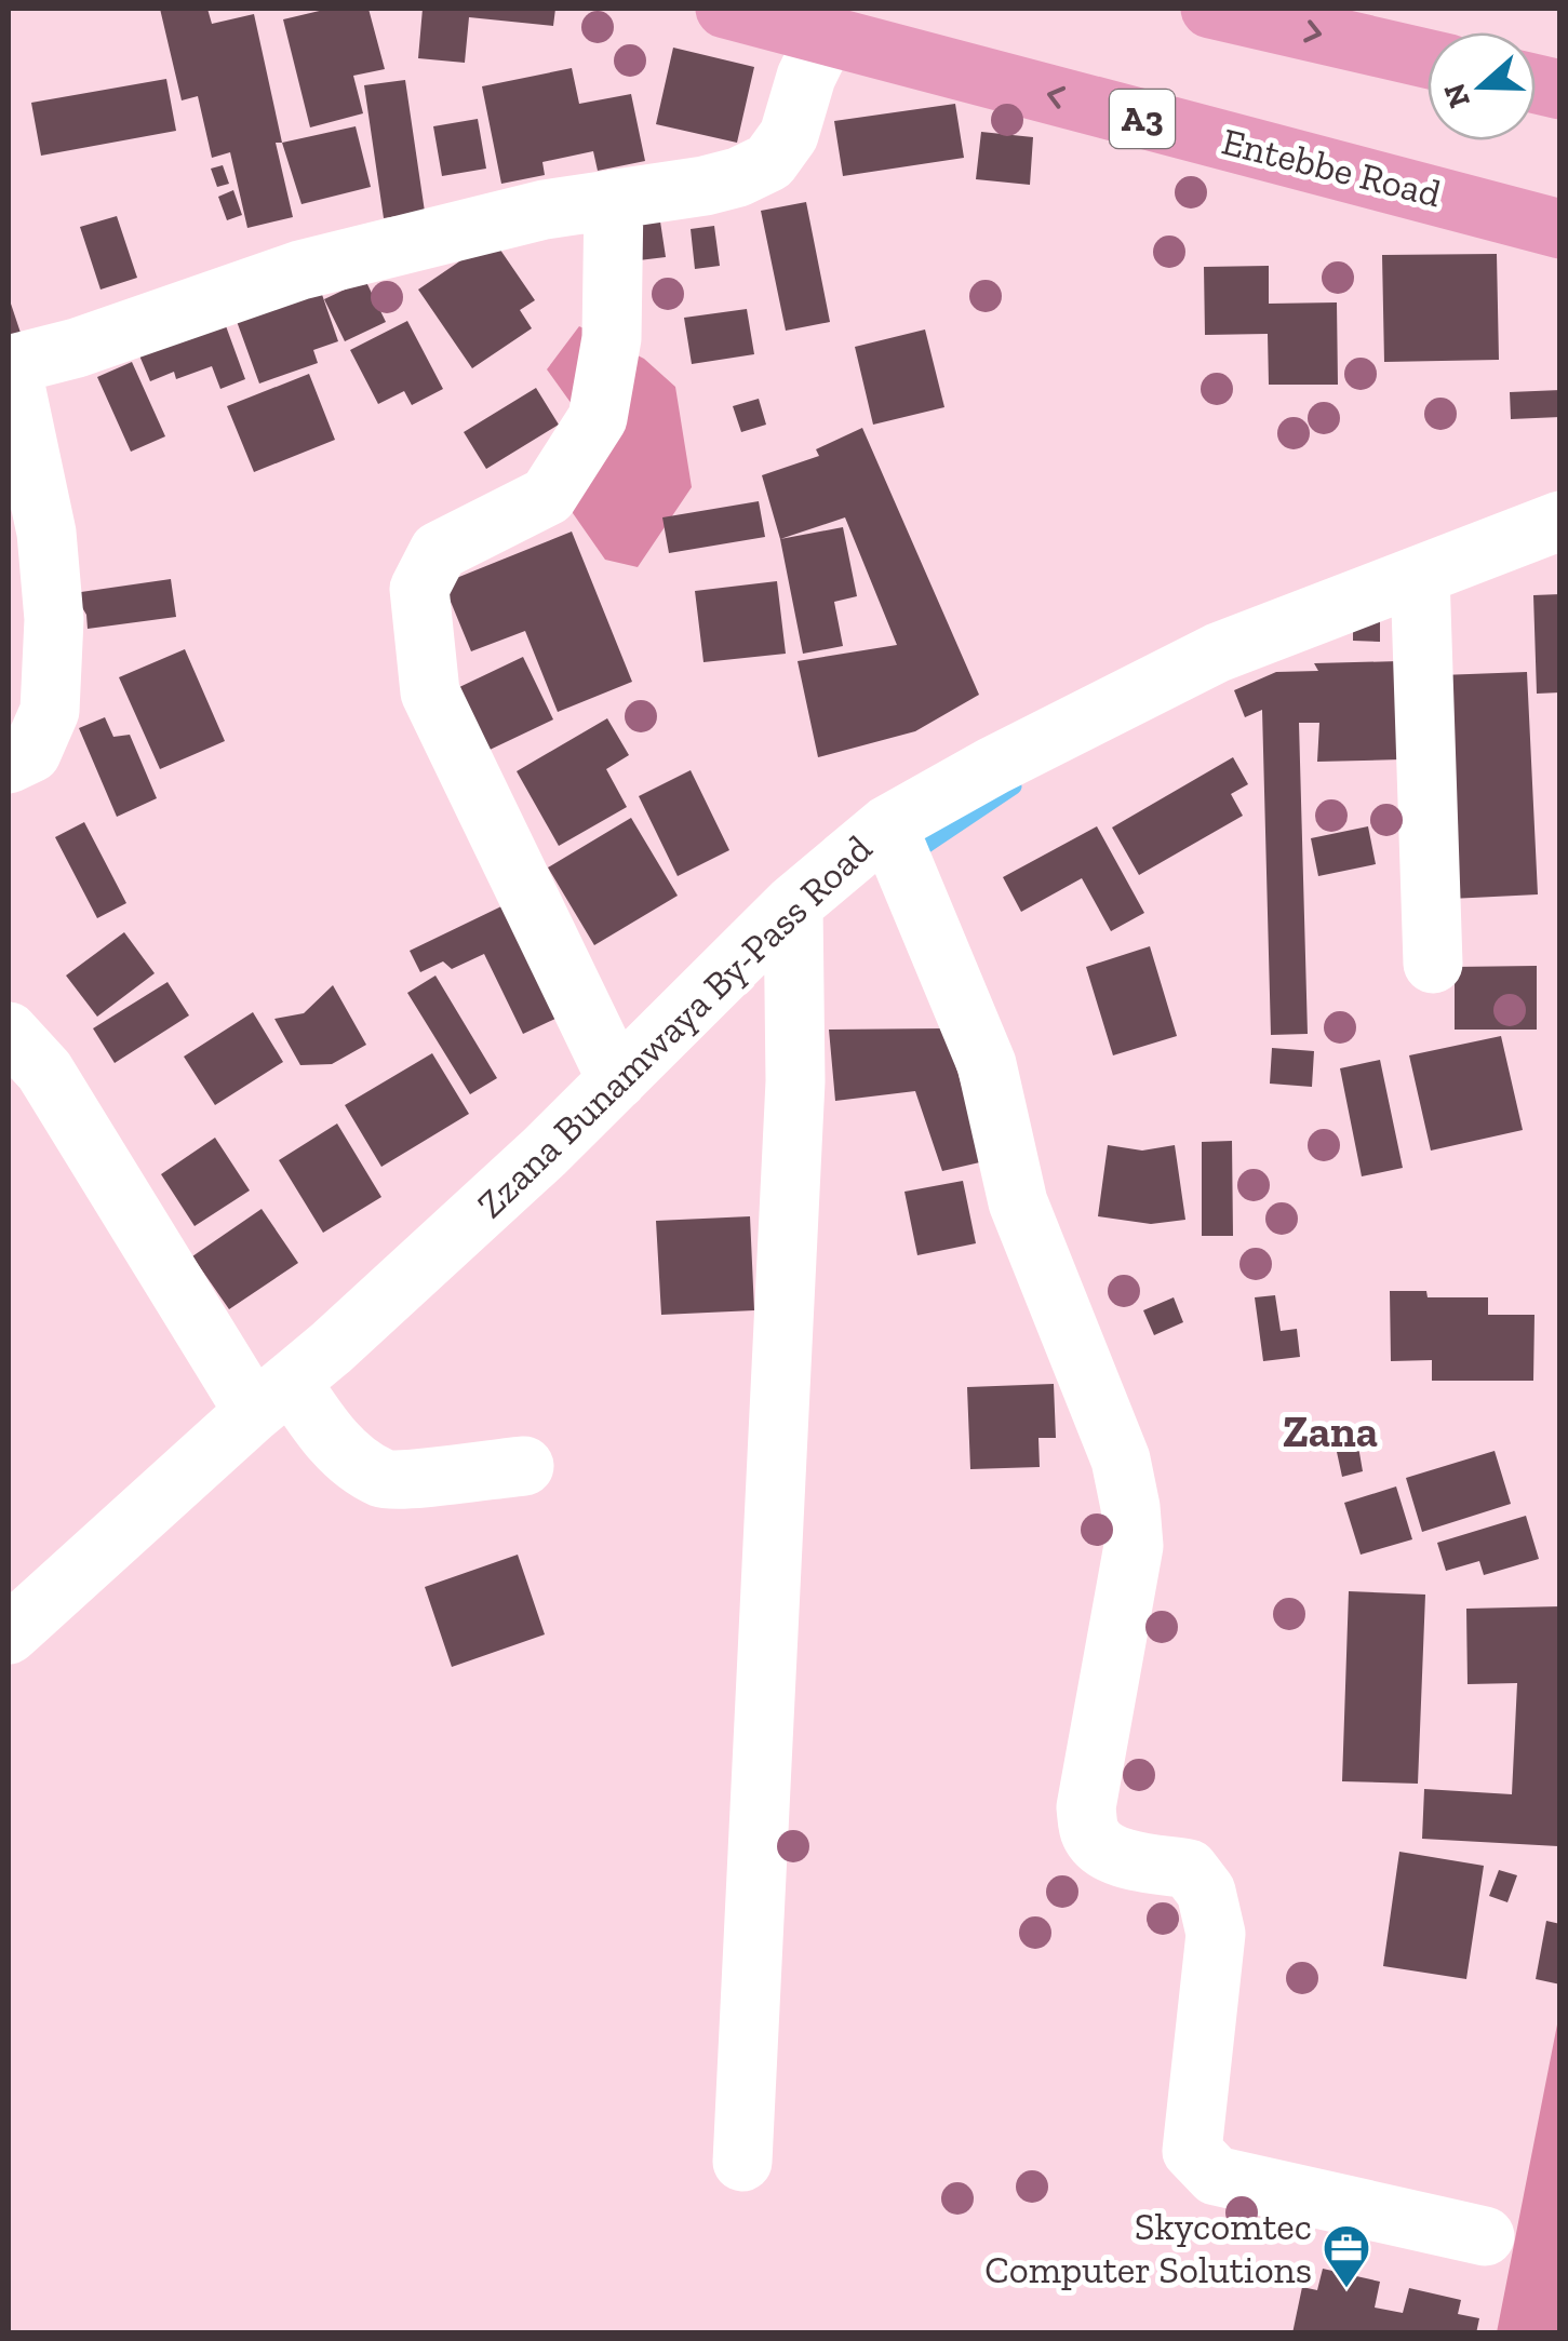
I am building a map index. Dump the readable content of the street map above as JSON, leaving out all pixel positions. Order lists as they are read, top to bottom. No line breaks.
{"streets":{"main road":["A3","Entebbe Road"],"street":["Zzana Bunamwaya By-Pass Road"]},"one_way":["Entebbe Road"],"districts":["Zana"],"places":{"office":["Skycomtec Computer Solutions"]},"north":"left"}
